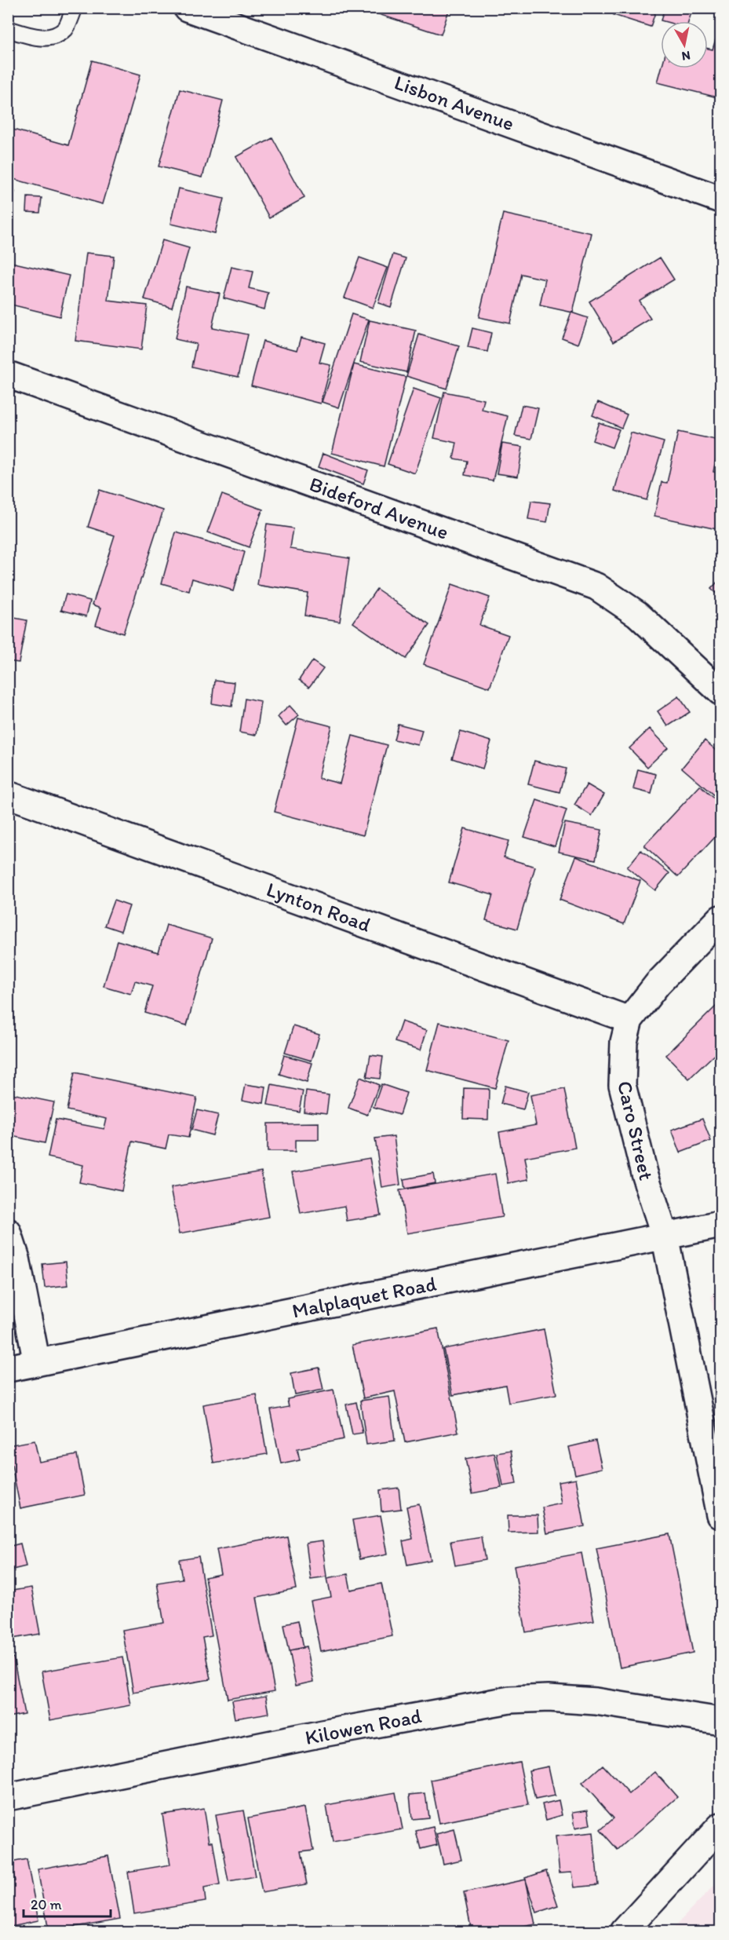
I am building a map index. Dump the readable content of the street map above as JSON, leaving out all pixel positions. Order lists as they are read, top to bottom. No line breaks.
{"streets":{"street":["Lisbon Avenue","Bideford Avenue","Lynton Road","Caro Street","Malplaquet Road","Kilowen Road"]},"crossings":[["Lynton Road","Caro Street"],["Caro Street","Malplaquet Road"]],"scale_bar":"20 m","north":"bottom"}
